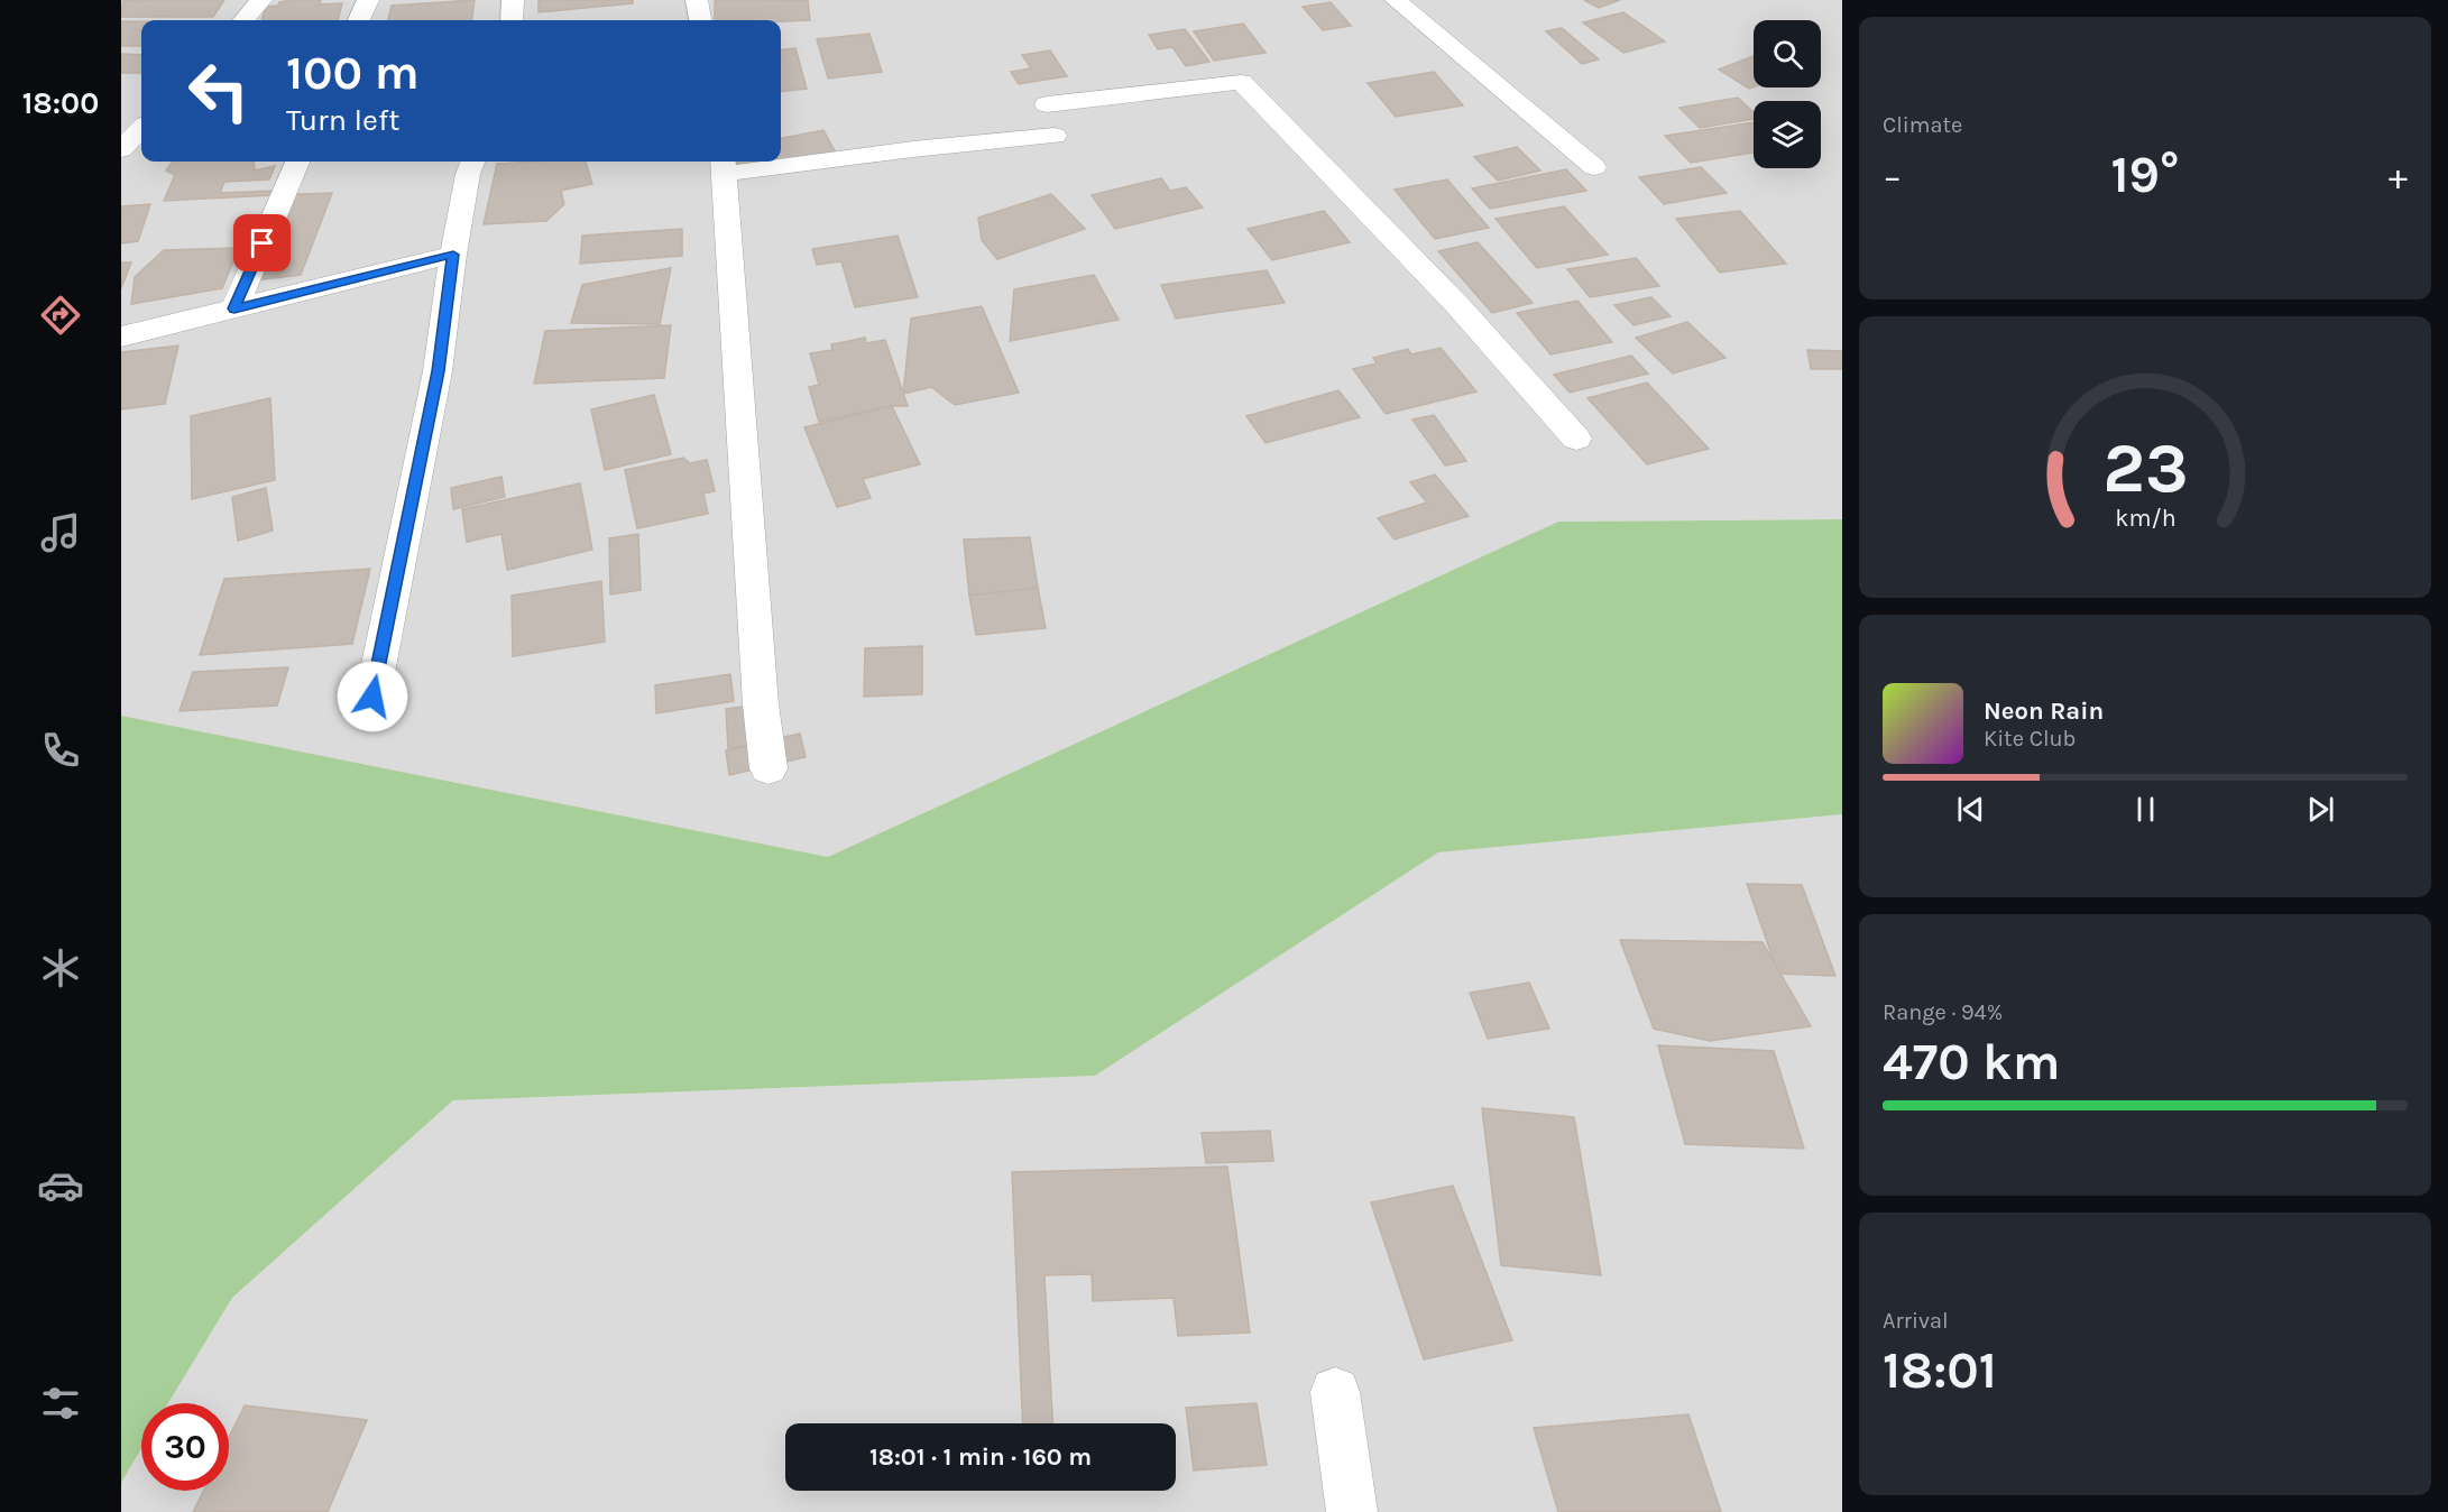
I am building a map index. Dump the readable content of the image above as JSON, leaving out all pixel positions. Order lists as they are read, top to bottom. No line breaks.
{"page":{"tabs":"18:00","tile":["Climate",["Range · 94%","470 km"],["Arrival","18:01"]],"turn":["100 m","Turn left"],"heat":["−","19°","+"],"song":["Neon Rain","Kite Club"],"limit":"30","trip":"18:01 · 1 min · 160 m","gauge":["23","km/h"]}}
